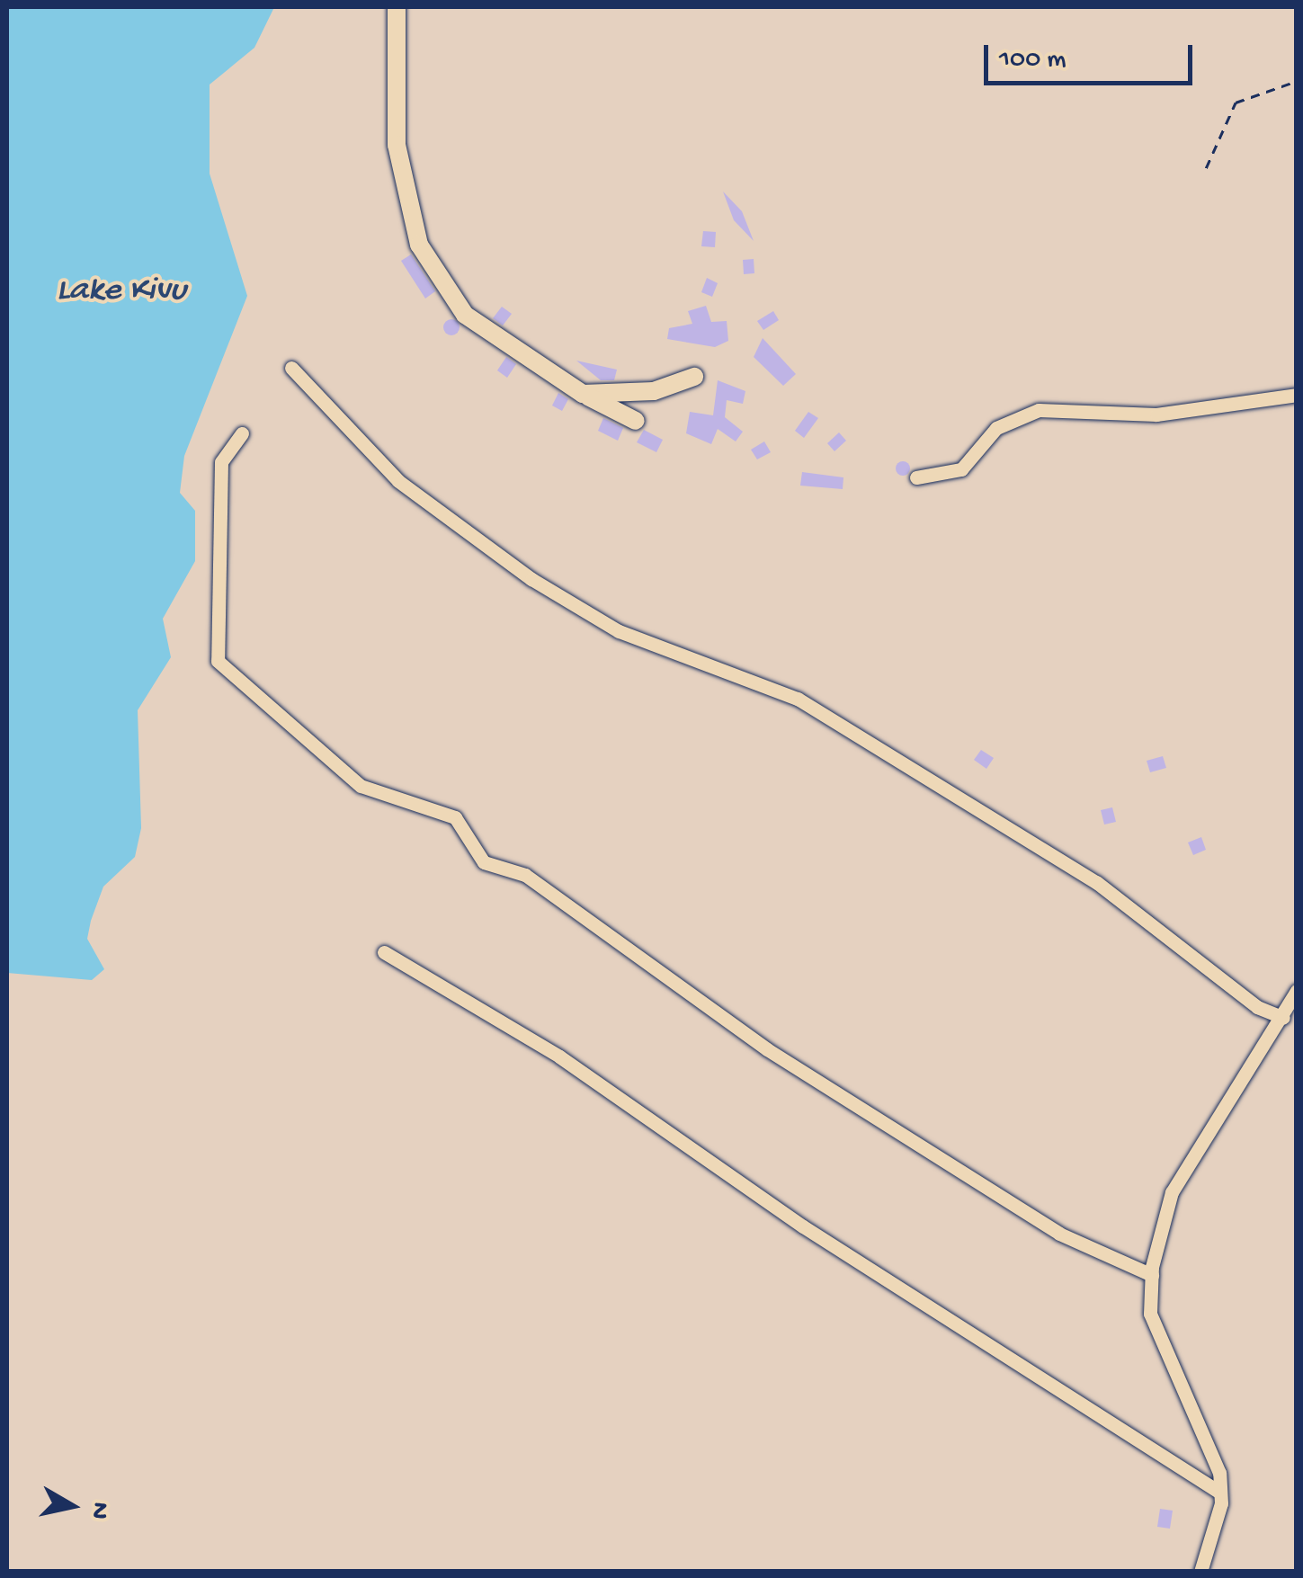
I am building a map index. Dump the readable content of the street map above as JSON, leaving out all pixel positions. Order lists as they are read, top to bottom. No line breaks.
{"water":["Lake Kivu"],"scale_bar":"100 m","north":"right"}
